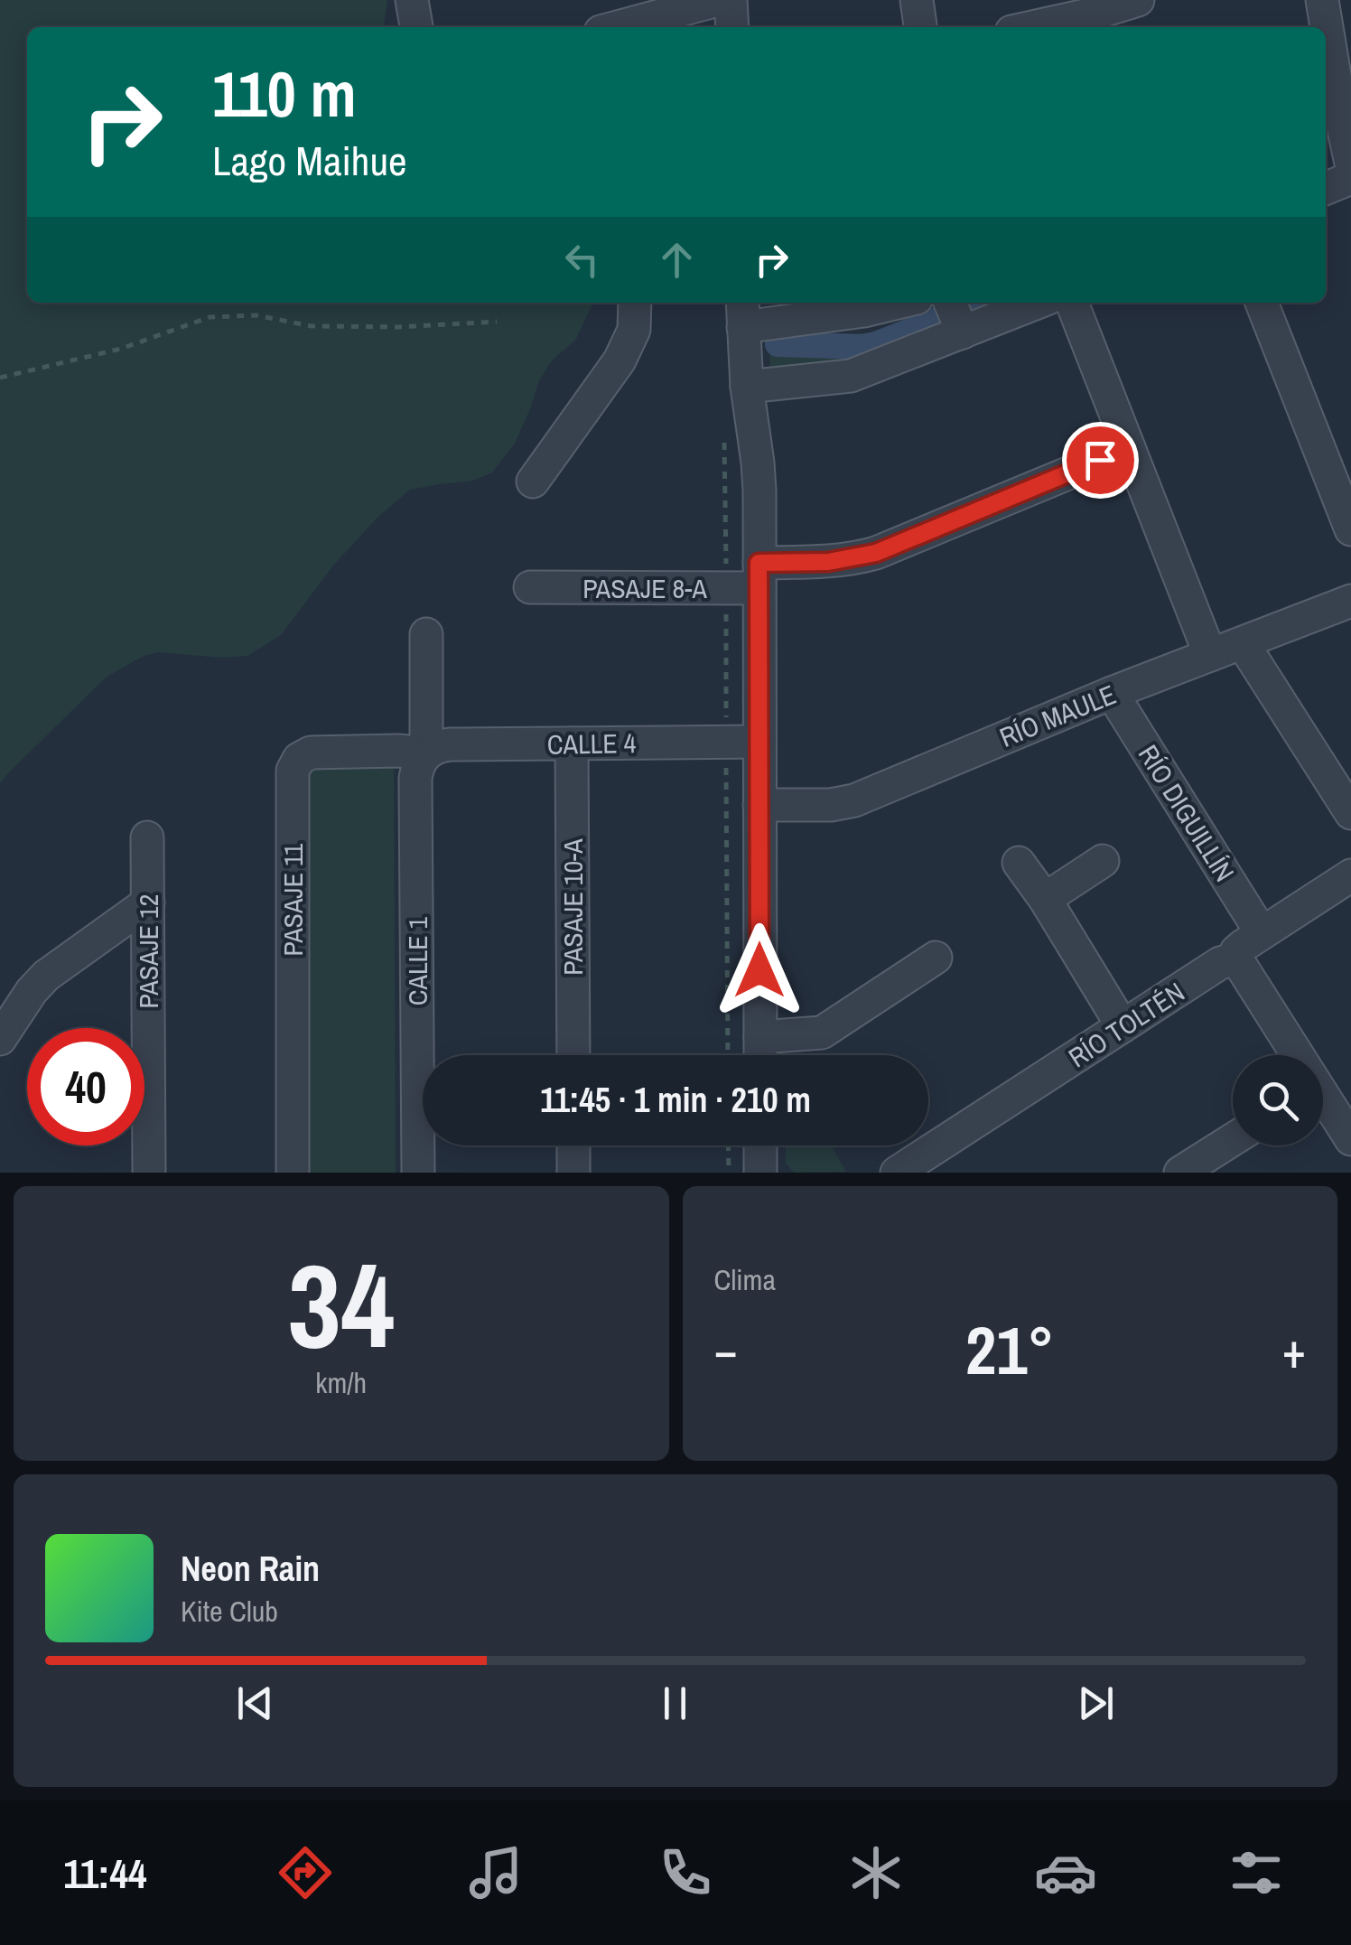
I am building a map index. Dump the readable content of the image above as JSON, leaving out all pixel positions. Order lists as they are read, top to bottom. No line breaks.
{"streets":{"street":["PASAJE 8-A","RÍO MAULE","CALLE 4","RÍO DIGUILLÍN","PASAJE 11","PASAJE 10-A","PASAJE 12","CALLE 1","RÍO TOLTÉN"]},"crossings":[["RÍO MAULE","RÍO DIGUILLÍN"],["CALLE 4","PASAJE 11"],["CALLE 4","PASAJE 10-A"],["CALLE 4","CALLE 1"],["RÍO DIGUILLÍN","RÍO TOLTÉN"],["PASAJE 11","CALLE 1"]],"page":{"turn":["110 m","Lago Maihue"],"limit":"40","trip":"11:45 · 1 min · 210 m","tile":[["34","km/h"],"Clima"],"heat":["−","21°","+"],"song":["Neon Rain","Kite Club"],"tabs":"11:44"}}
